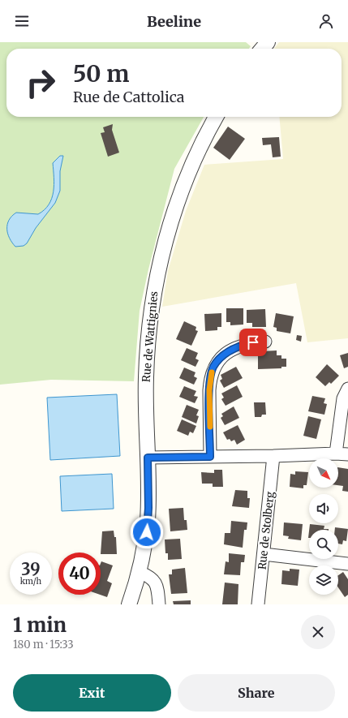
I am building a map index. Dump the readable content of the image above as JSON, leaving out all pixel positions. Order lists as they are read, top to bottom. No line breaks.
{"streets":{"street":["Rue de Wattignies","Rue de Stolberg"]},"north":"bottom right","page":{"header":"Beeline","turn":["50 m","Rue de Cattolica"],"speed":"39 km/h","limit":"40","heading":["1 min","180 m · 15:33"],"buttons":["Exit","Share"]}}
